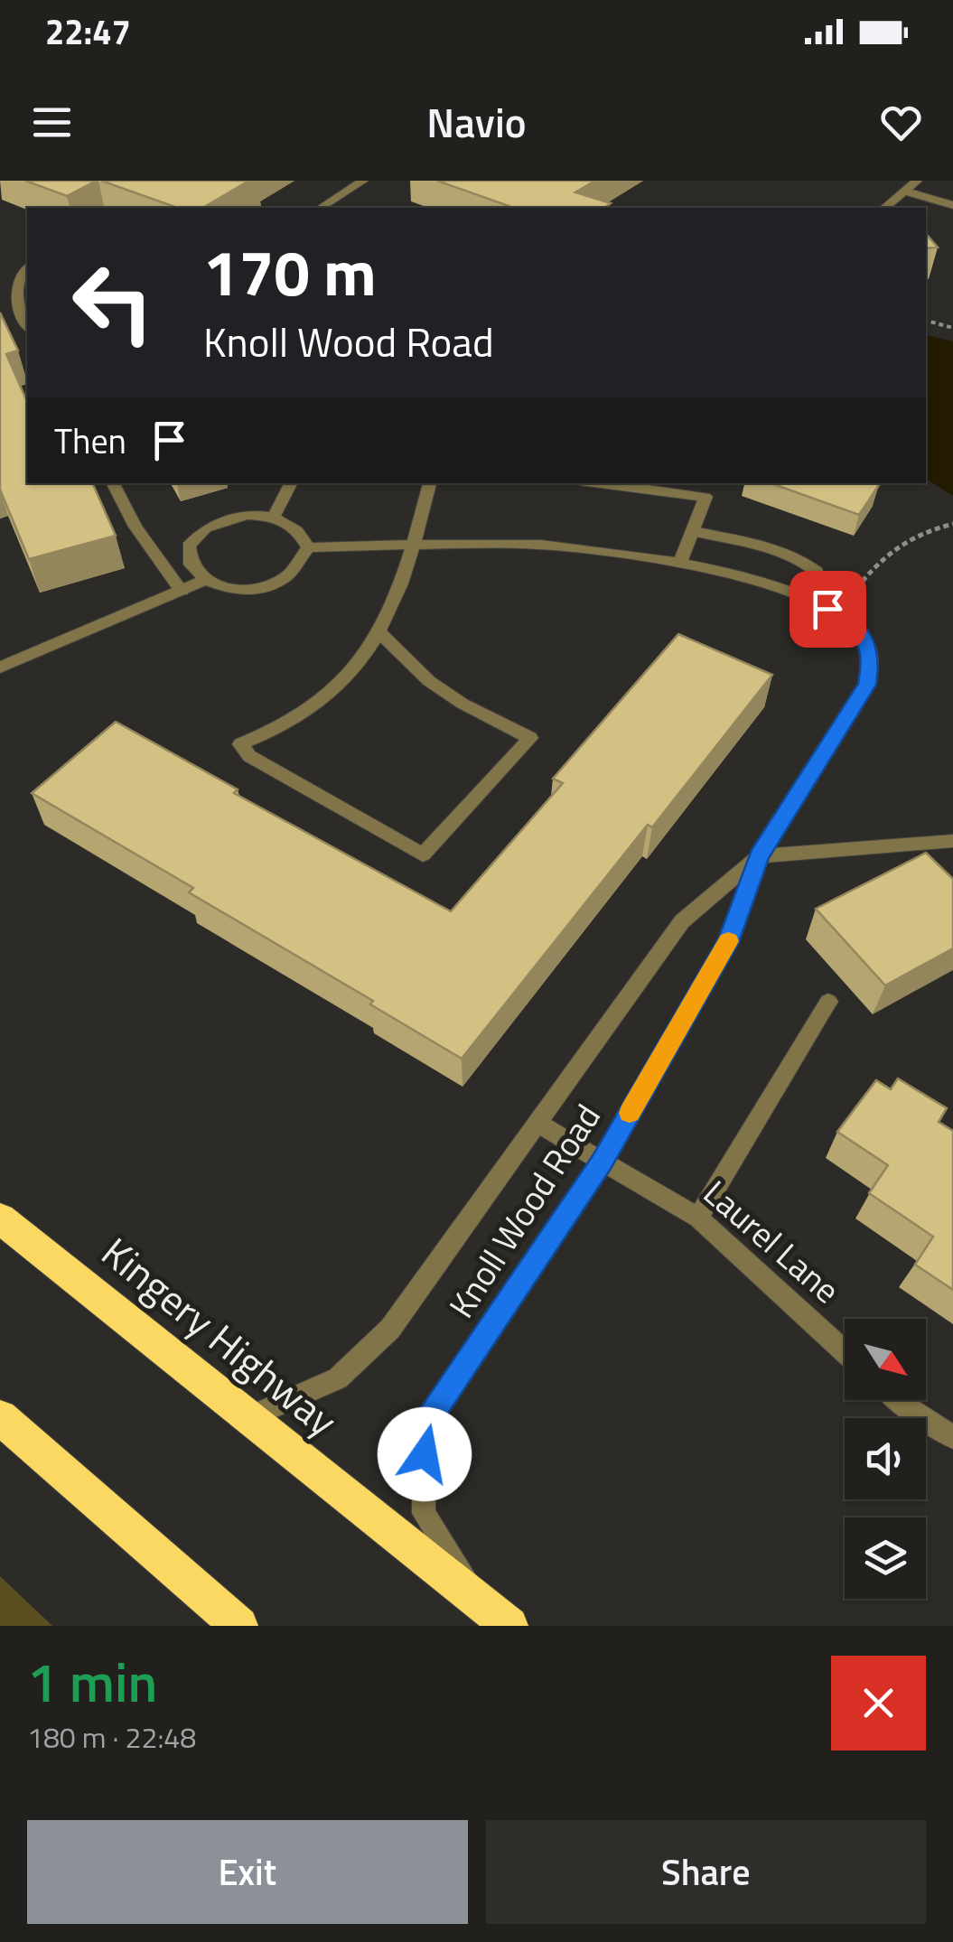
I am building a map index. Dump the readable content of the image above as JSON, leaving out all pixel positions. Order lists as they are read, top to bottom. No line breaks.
{"streets":{"highway":["Kingery Highway"],"street":["Knoll Wood Road","Laurel Lane"]},"crossings":[["Knoll Wood Road","Laurel Lane"],["Knoll Wood Road","Kingery Highway"]],"north":"bottom right","page":{"status":"22:47","header":"Navio","turn":["170 m","Knoll Wood Road"],"then":"Then","heading":["1 min","180 m · 22:48"],"buttons":["Exit","Share"]}}
